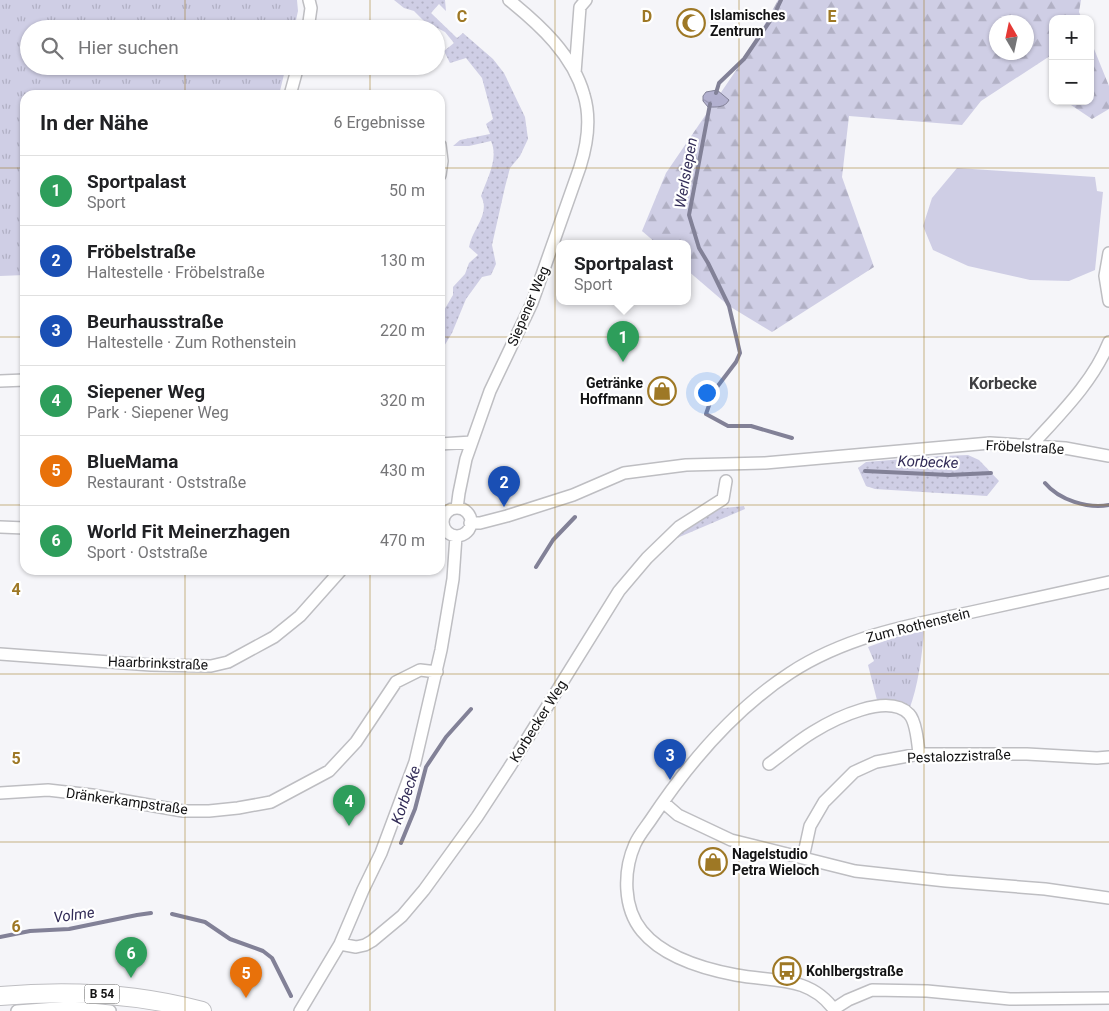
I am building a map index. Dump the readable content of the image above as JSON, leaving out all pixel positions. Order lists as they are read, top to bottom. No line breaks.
{"streets":{"main road":["B 54"],"street":["Siepener Weg","Fröbelstraße","Zum Rothenstein","Haarbrinkstraße","Korbecker Weg","Pestalozzistraße","Dränkerkampstraße"]},"districts":["Korbecke"],"water":["Werlsiepen","Korbecke","Volme"],"places":{"mosque":["Islamisches Zentrum"],"shop":["Getränke Hoffmann","Nagelstudio Petra Wieloch"],"bus stop":["Kohlbergstraße"]},"north":"top","page":{"map_buttons":["+","−"],"search":"Hier suchen","heading":["In der Nähe","6 Ergebnisse"],"list":[{"mark":"1","name":"Sportpalast","note":"Sport","value":"50 m"},{"mark":"2","name":"Fröbelstraße","note":"Haltestelle · Fröbelstraße","value":"130 m"},{"mark":"3","name":"Beurhausstraße","note":"Haltestelle · Zum Rothenstein","value":"220 m"},{"mark":"4","name":"Siepener Weg","note":"Park · Siepener Weg","value":"320 m"},{"mark":"5","name":"BlueMama","note":"Restaurant · Oststraße","value":"430 m"},{"mark":"6","name":"World Fit Meinerzhagen","note":"Sport · Oststraße","value":"470 m"}],"popup":["Sportpalast","Sport"],"pins":["1","2","3","4","6","5"]},"grid":{"columns":["C","D","E"],"rows":["4","5","6"]}}
